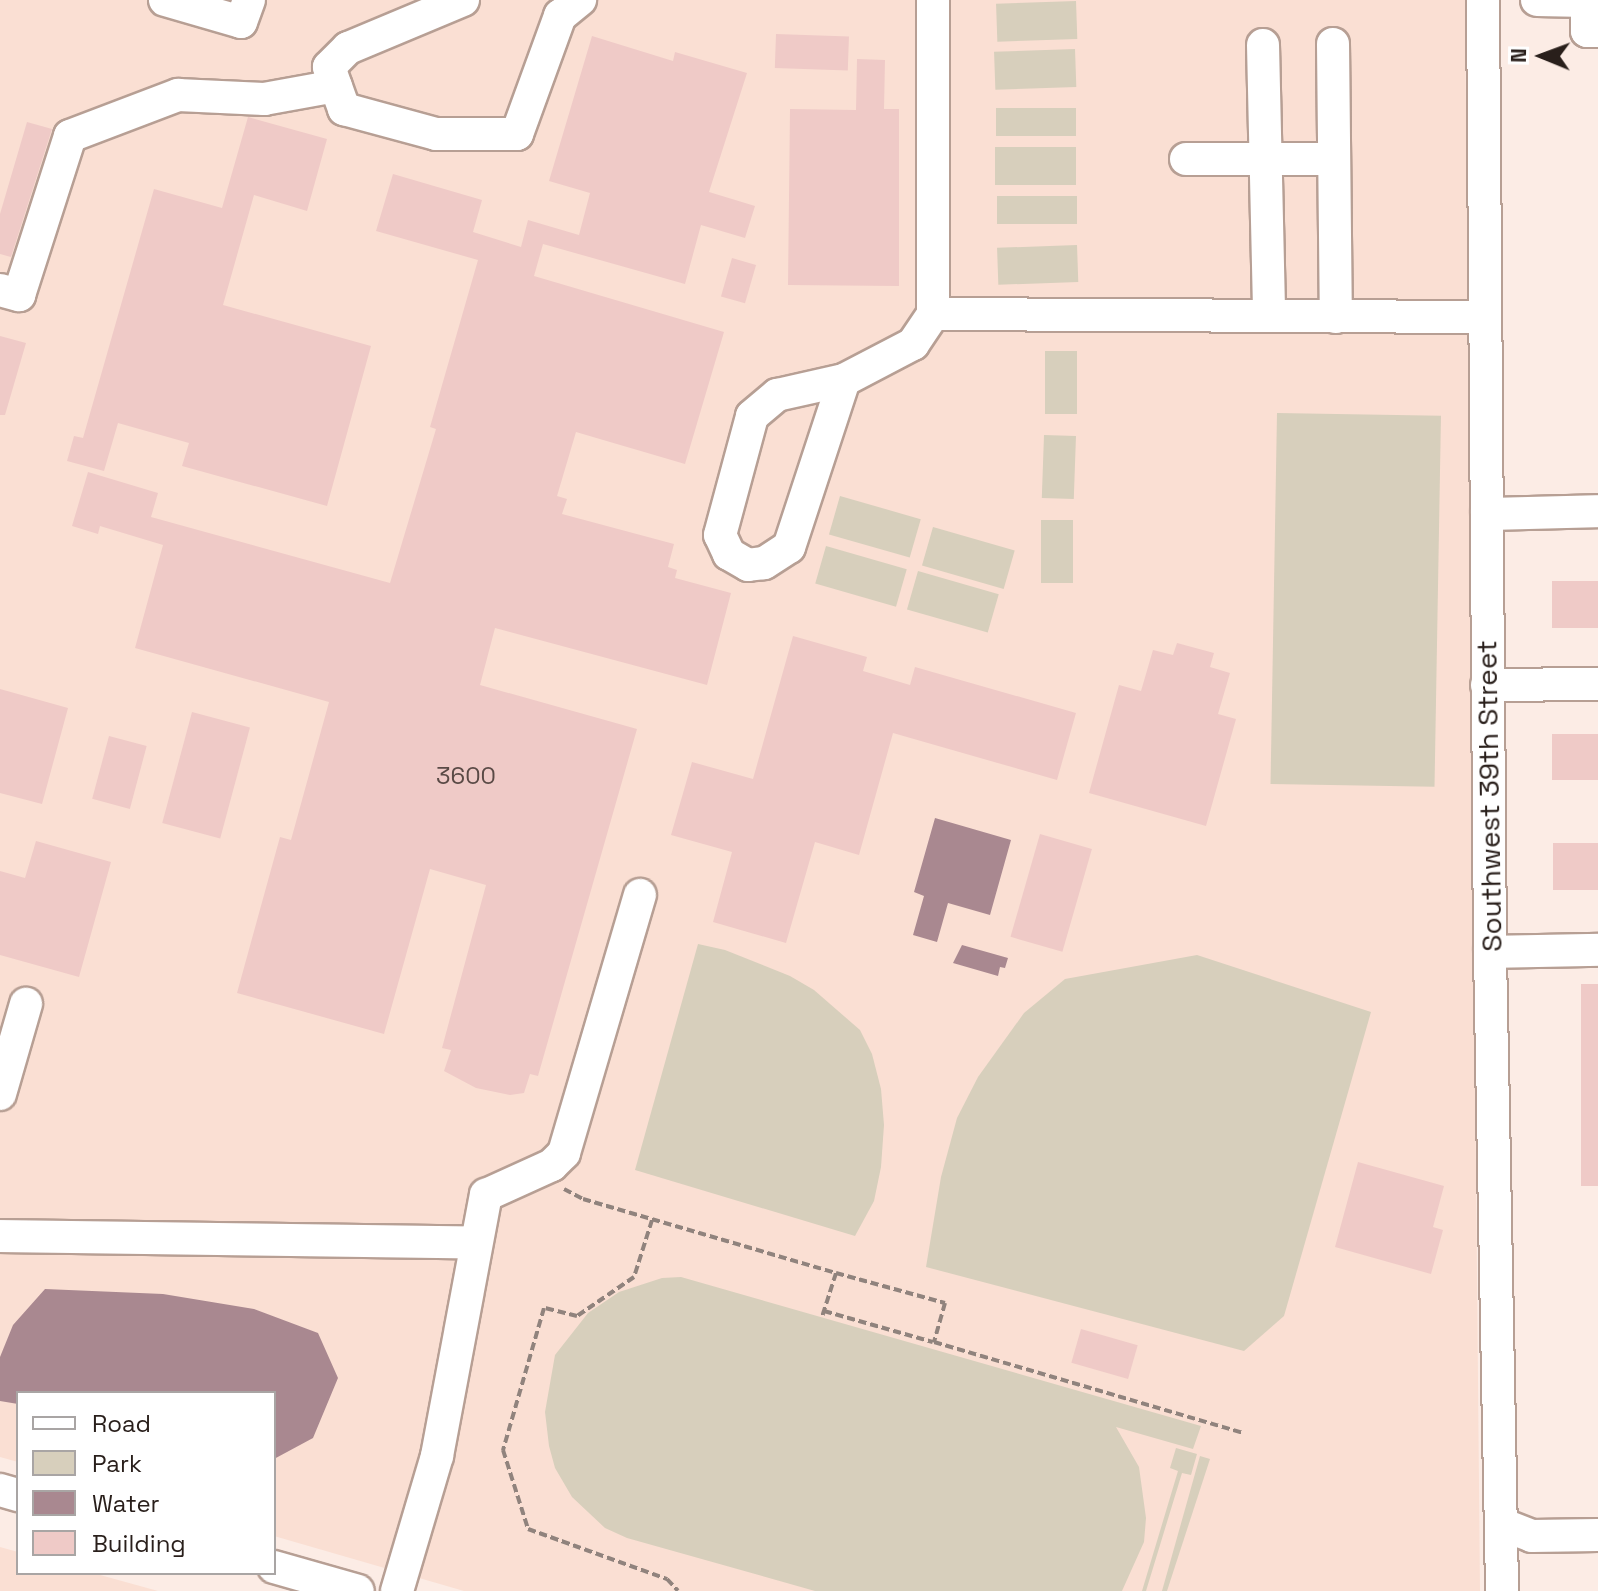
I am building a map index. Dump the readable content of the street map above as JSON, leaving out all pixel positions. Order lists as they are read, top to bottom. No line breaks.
{"streets":{"street":["Southwest 39th Street"]},"house_numbers":["3600"],"legend":["Road","Park","Water","Building"],"north":"left"}
